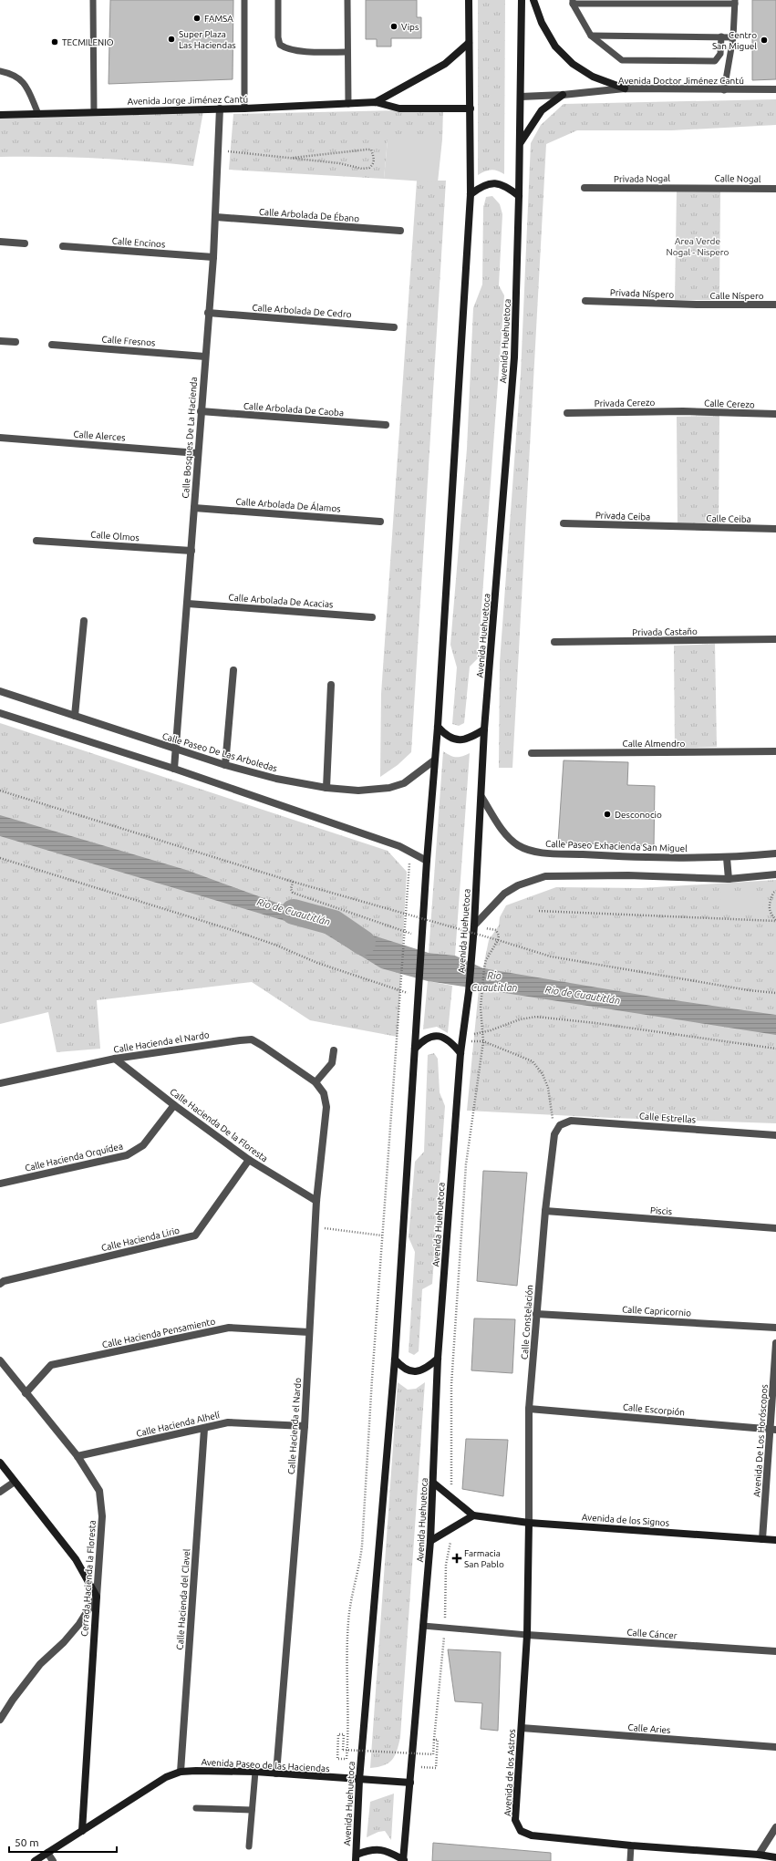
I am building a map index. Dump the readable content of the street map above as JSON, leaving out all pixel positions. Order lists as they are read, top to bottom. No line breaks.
{"streets":{"main road":["Avenida Jorge Jiménez Cantú","Avenida Huehuetoca","Avenida de los Signos","Cerrada Hacienda la Floresta","Avenida Paseo de las Haciendas","Avenida de los Astros"],"street":["Avenida Doctor Jiménez Cantú","Privada Nogal","Calle Nogal","Calle Arbolada De Ébano","Calle Encinos","Privada Níspero","Calle Níspero","Calle Arbolada De Cedro","Calle Fresnos","Privada Cerezo","Calle Cerezo","Calle Arbolada De Caoba","Calle Alerces","Calle Bosques De La Hacienda","Calle Arbolada De Álamos","Privada Ceiba","Calle Ceiba","Calle Olmos","Calle Arbolada De Acacias","Privada Castaño","Calle Almendro","Calle Paseo De Las Arboledas","Calle Paseo Exhacienda San Miguel","Calle Hacienda el Nardo","Calle Estrellas","Calle Hacienda De la Floresta","Calle Hacienda Orquídea","Piscis","Calle Hacienda Lirio","Calle Capricornio","Calle Constelación","Calle Hacienda Pensamiento","Calle Escorpión","Calle Hacienda Alhelí","Avenida De Los Horóscopos","Calle Hacienda del Clavel","Calle Cáncer","Calle Aries"]},"crossings":[["Avenida Doctor Jiménez Cantú","Avenida Huehuetoca"],["Avenida Jorge Jiménez Cantú","Avenida Huehuetoca"],["Avenida Jorge Jiménez Cantú","Calle Bosques De La Hacienda"],["Privada Nogal","Calle Nogal"],["Calle Arbolada De Ébano","Calle Bosques De La Hacienda"],["Calle Encinos","Calle Bosques De La Hacienda"],["Privada Níspero","Calle Níspero"],["Calle Arbolada De Cedro","Calle Bosques De La Hacienda"],["Calle Fresnos","Calle Bosques De La Hacienda"],["Avenida Huehuetoca","Calle Paseo De Las Arboledas"],["Avenida Huehuetoca","Calle Paseo Exhacienda San Miguel"],["Avenida Huehuetoca","Avenida Paseo de las Haciendas"],["Privada Cerezo","Calle Cerezo"],["Calle Arbolada De Caoba","Calle Bosques De La Hacienda"],["Calle Alerces","Calle Bosques De La Hacienda"],["Calle Bosques De La Hacienda","Calle Arbolada De Álamos"],["Calle Bosques De La Hacienda","Calle Olmos"],["Calle Bosques De La Hacienda","Calle Arbolada De Acacias"],["Calle Bosques De La Hacienda","Calle Paseo De Las Arboledas"],["Privada Ceiba","Calle Ceiba"],["Calle Hacienda el Nardo","Calle Hacienda De la Floresta"],["Calle Hacienda el Nardo","Calle Hacienda Pensamiento"],["Calle Hacienda el Nardo","Calle Hacienda Alhelí"],["Calle Hacienda el Nardo","Avenida Paseo de las Haciendas"],["Calle Estrellas","Calle Constelación"],["Calle Hacienda De la Floresta","Calle Hacienda Orquídea"],["Calle Hacienda De la Floresta","Calle Hacienda Lirio"],["Piscis","Calle Constelación"],["Calle Capricornio","Calle Constelación"],["Calle Constelación","Calle Escorpión"],["Calle Constelación","Avenida de los Signos"],["Calle Constelación","Avenida de los Astros"],["Calle Hacienda Pensamiento","Cerrada Hacienda la Floresta"],["Calle Escorpión","Avenida De Los Horóscopos"],["Calle Hacienda Alhelí","Cerrada Hacienda la Floresta"],["Calle Hacienda Alhelí","Calle Hacienda del Clavel"],["Avenida De Los Horóscopos","Avenida de los Signos"],["Avenida de los Signos","Avenida de los Astros"],["Cerrada Hacienda la Floresta","Avenida Paseo de las Haciendas"],["Calle Hacienda del Clavel","Avenida Paseo de las Haciendas"],["Calle Cáncer","Avenida de los Astros"],["Calle Aries","Avenida de los Astros"]],"water":["Rio de Cuautitlán","Rio Cuautitlan"],"parks":["Area Verde Nogal - Nispero"],"places":{"other":["FAMSA","Vips","Super Plaza Las Haciendas","Centro San Miguel","TECMILENIO","Desconocio"],"health":["Farmacia San Pablo"]},"scale_bar":"50 m"}
